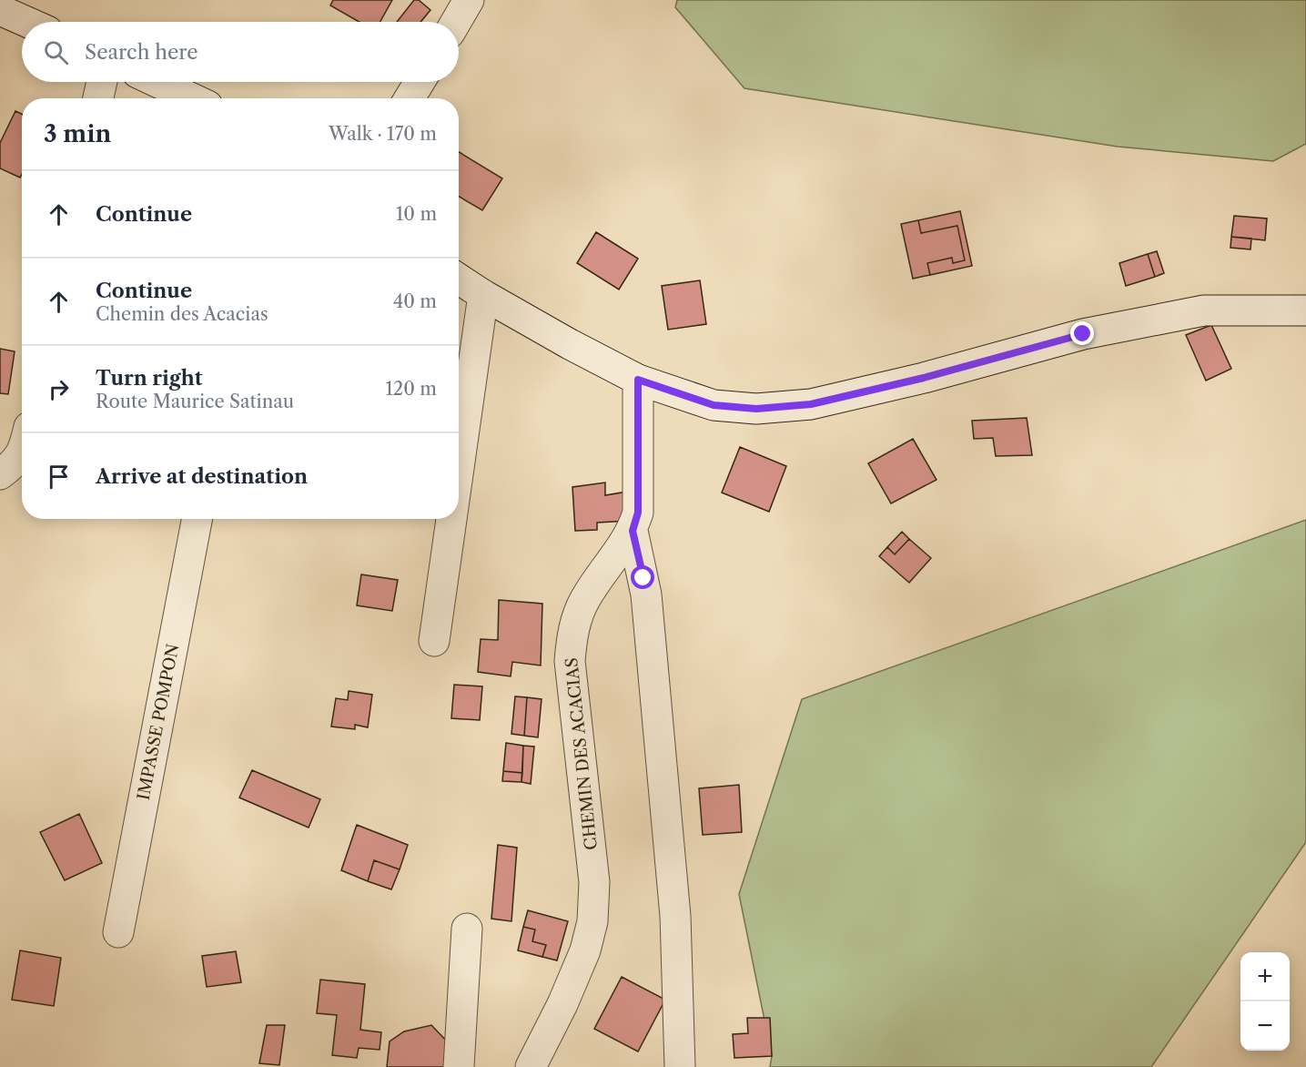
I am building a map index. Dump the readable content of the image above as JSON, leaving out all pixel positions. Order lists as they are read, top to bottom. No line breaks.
{"streets":{"street":["IMPASSE POMPON","CHEMIN DES ACACIAS"]},"page":{"search":"Search here","heading":["3 min","Walk · 170 m"],"list":[["Continue","10 m"],["Continue","Chemin des Acacias","40 m"],["Turn right","Route Maurice Satinau","120 m"],"Arrive at destination"],"map_buttons":["+","−"]}}
